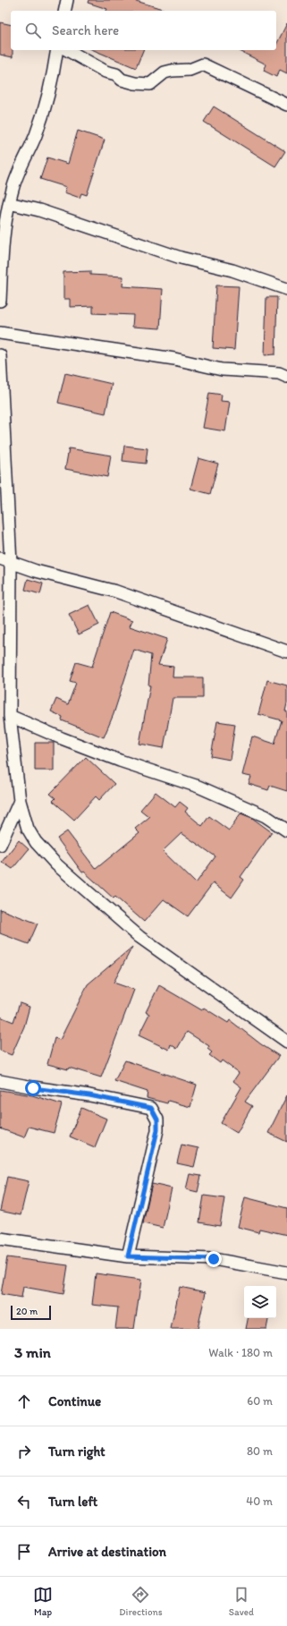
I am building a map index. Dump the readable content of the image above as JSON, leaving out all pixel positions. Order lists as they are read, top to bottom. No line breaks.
{"scale_bar":"20 m","page":{"search":"Search here","scale":"20 m","heading":["3 min","Walk · 180 m"],"list":[["Continue","60 m"],["Turn right","80 m"],["Turn left","40 m"],"Arrive at destination"],"nav":["Map","Directions","Saved"]}}
